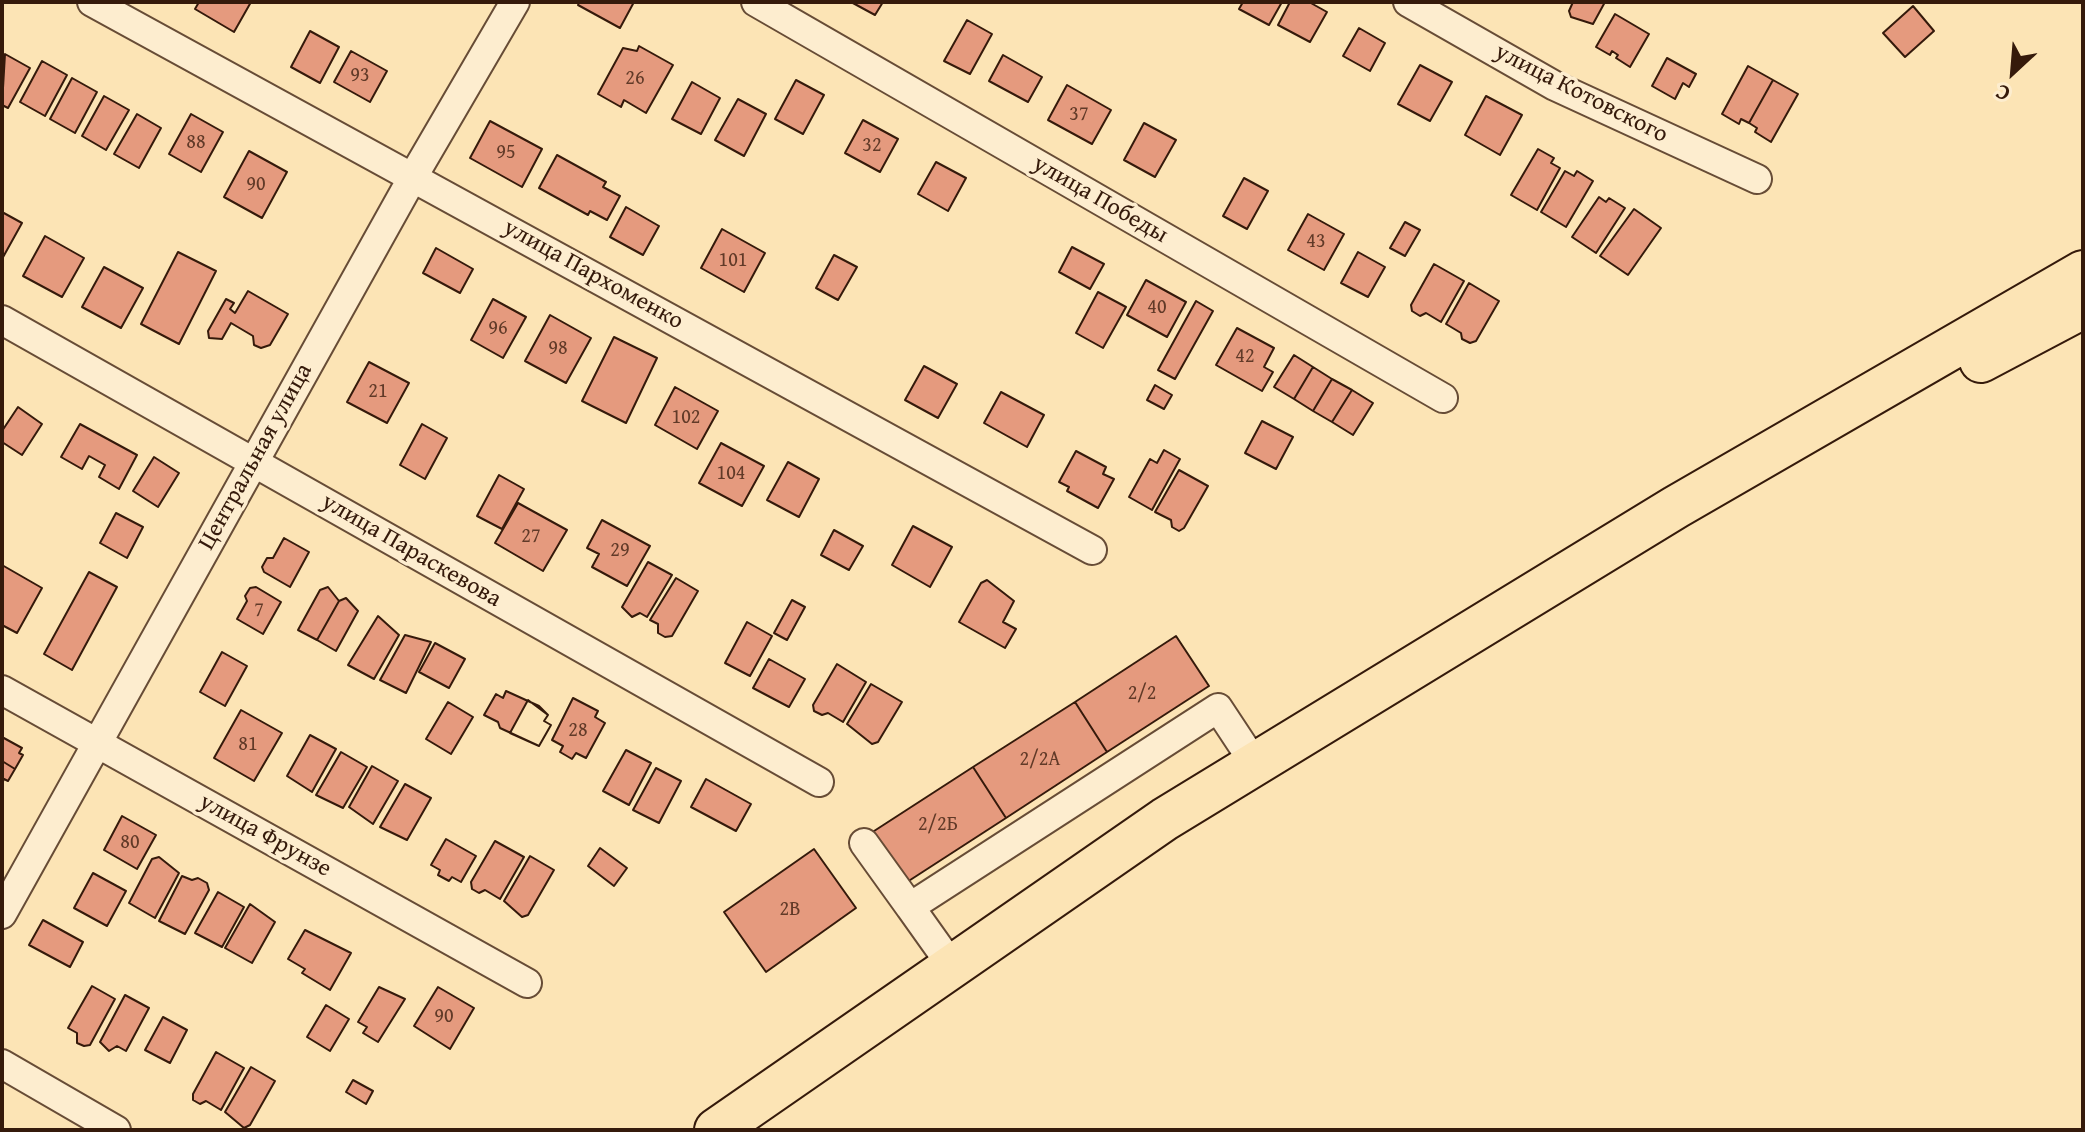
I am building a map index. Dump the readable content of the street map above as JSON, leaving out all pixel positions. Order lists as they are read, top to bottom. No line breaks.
{"streets":{"street":["улица Котовского","улица Победы","улица Пархоменко","Центральная улица","улица Параскевова","улица Фрунзе"]},"crossings":[["улица Пархоменко","Центральная улица"],["Центральная улица","улица Параскевова"],["Центральная улица","улица Фрунзе"]],"house_numbers":["93","26","37","88","32","95","90","43","101","40","96","98","42","21","102","104","27","29","7","2/2","28","81","2/2А","2/2Б","80","2В","90"],"north":"bottom left"}
